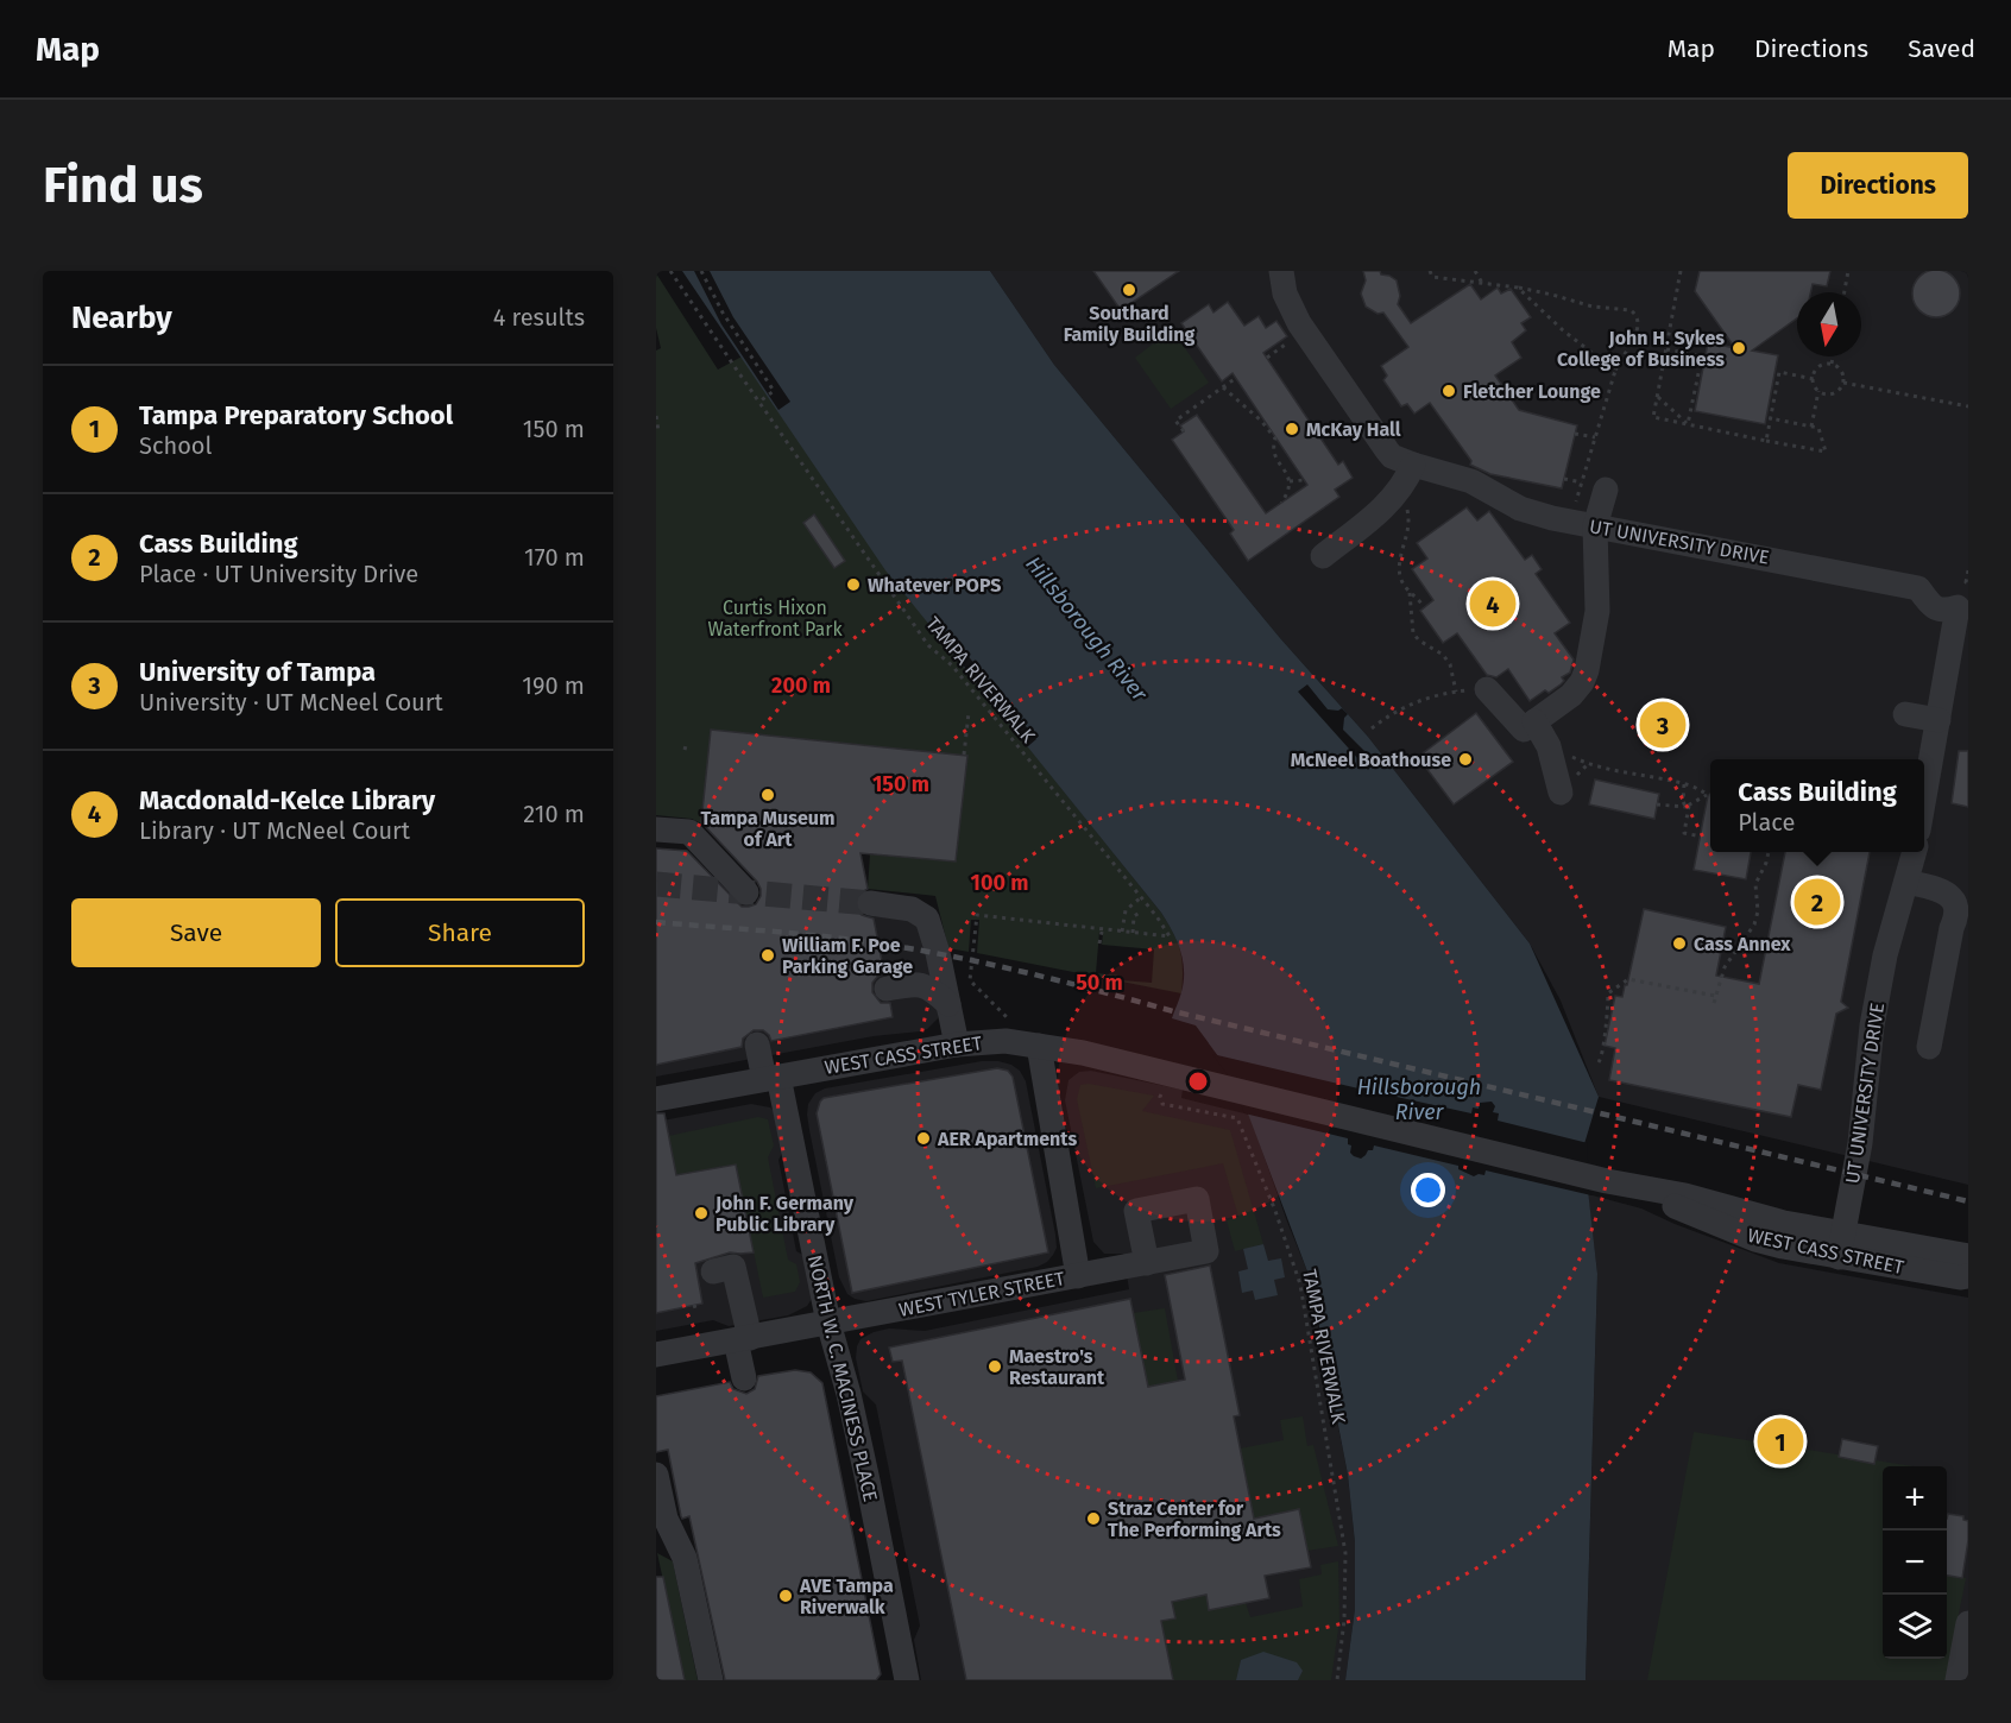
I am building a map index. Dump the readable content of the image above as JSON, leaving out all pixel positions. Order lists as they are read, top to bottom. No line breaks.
{"streets":{"street":["UT UNIVERSITY DRIVE","WEST CASS STREET","WEST TYLER STREET","NORTH W. C. MACINESS PLACE"],"path":["TAMPA RIVERWALK"]},"crossings":[["UT UNIVERSITY DRIVE","WEST CASS STREET"],["WEST CASS STREET","WEST TYLER STREET"],["WEST CASS STREET","NORTH W. C. MACINESS PLACE"],["WEST TYLER STREET","NORTH W. C. MACINESS PLACE"]],"water":["Hillsborough River"],"parks":["Curtis Hixon Waterfront Park"],"places":["Southard Family Building","John H. Sykes College of Business","Fletcher Lounge","McKay Hall","Whatever POPS","McNeel Boathouse","Tampa Museum of Art","Cass Annex","William F. Poe Parking Garage","AER Apartments","John F. Germany Public Library","Maestro's Restaurant","Straz Center for The Performing Arts","AVE Tampa Riverwalk"],"north":"bottom","page":{"header":"Map","nav":["Map","Directions","Saved"],"buttons":["Directions",["Save","Share"]],"title":"Find us","heading":["Nearby","4 results"],"list":[{"mark":"1","name":"Tampa Preparatory School","note":"School","value":"150 m"},{"mark":"2","name":"Cass Building","note":"Place · UT University Drive","value":"170 m"},{"mark":"3","name":"University of Tampa","note":"University · UT McNeel Court","value":"190 m"},{"mark":"4","name":"Macdonald-Kelce Library","note":"Library · UT McNeel Court","value":"210 m"}],"pins":["4","3","2","1"],"popup":["Cass Building","Place"],"map_buttons":["+","−"]},"rings":["200 m","150 m","100 m","50 m"]}
